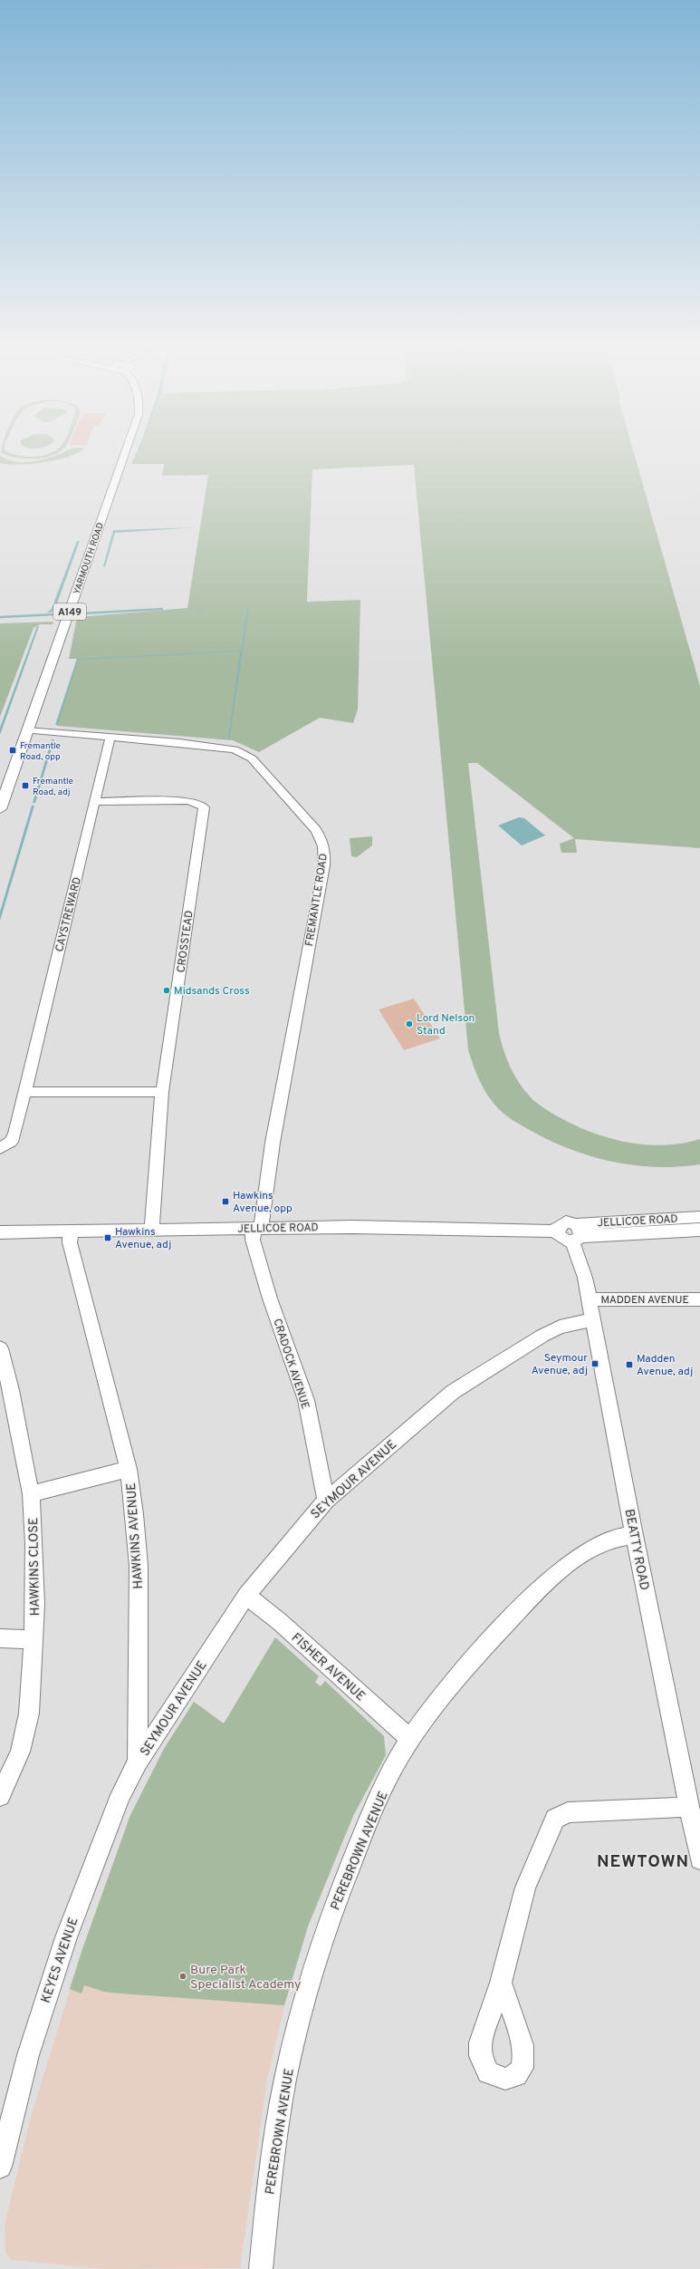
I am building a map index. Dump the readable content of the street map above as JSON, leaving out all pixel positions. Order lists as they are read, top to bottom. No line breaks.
{"streets":{"main road":["YARMOUTH ROAD","A149"],"street":["FREMANTLE ROAD","CAYSTREWARD","CROSSTEAD","JELLICOE ROAD","MADDEN AVENUE","CRADOCK AVENUE","SEYMOUR AVENUE","HAWKINS AVENUE","BEATTY ROAD","HAWKINS CLOSE","FISHER AVENUE","PEREBROWN AVENUE","KEYES AVENUE"]},"crossings":[["YARMOUTH ROAD","FREMANTLE ROAD"],["FREMANTLE ROAD","CAYSTREWARD"],["FREMANTLE ROAD","JELLICOE ROAD"],["FREMANTLE ROAD","CRADOCK AVENUE"],["CAYSTREWARD","CROSSTEAD"],["CROSSTEAD","JELLICOE ROAD"],["JELLICOE ROAD","CRADOCK AVENUE"],["JELLICOE ROAD","HAWKINS AVENUE"],["JELLICOE ROAD","BEATTY ROAD"],["MADDEN AVENUE","BEATTY ROAD"],["CRADOCK AVENUE","SEYMOUR AVENUE"],["SEYMOUR AVENUE","HAWKINS AVENUE"],["SEYMOUR AVENUE","BEATTY ROAD"],["SEYMOUR AVENUE","FISHER AVENUE"],["SEYMOUR AVENUE","KEYES AVENUE"],["HAWKINS AVENUE","KEYES AVENUE"],["BEATTY ROAD","PEREBROWN AVENUE"],["FISHER AVENUE","PEREBROWN AVENUE"]],"districts":["NEWTOWN"],"places":{"transit":["Fremantle Road, opp","Fremantle Road, adj","Hawkins Avenue, opp","Hawkins Avenue, adj","Seymour Avenue, adj","Madden Avenue, adj"],"other":["Midsands Cross","Lord Nelson Stand","Bure Park Specialist Academy"]}}
